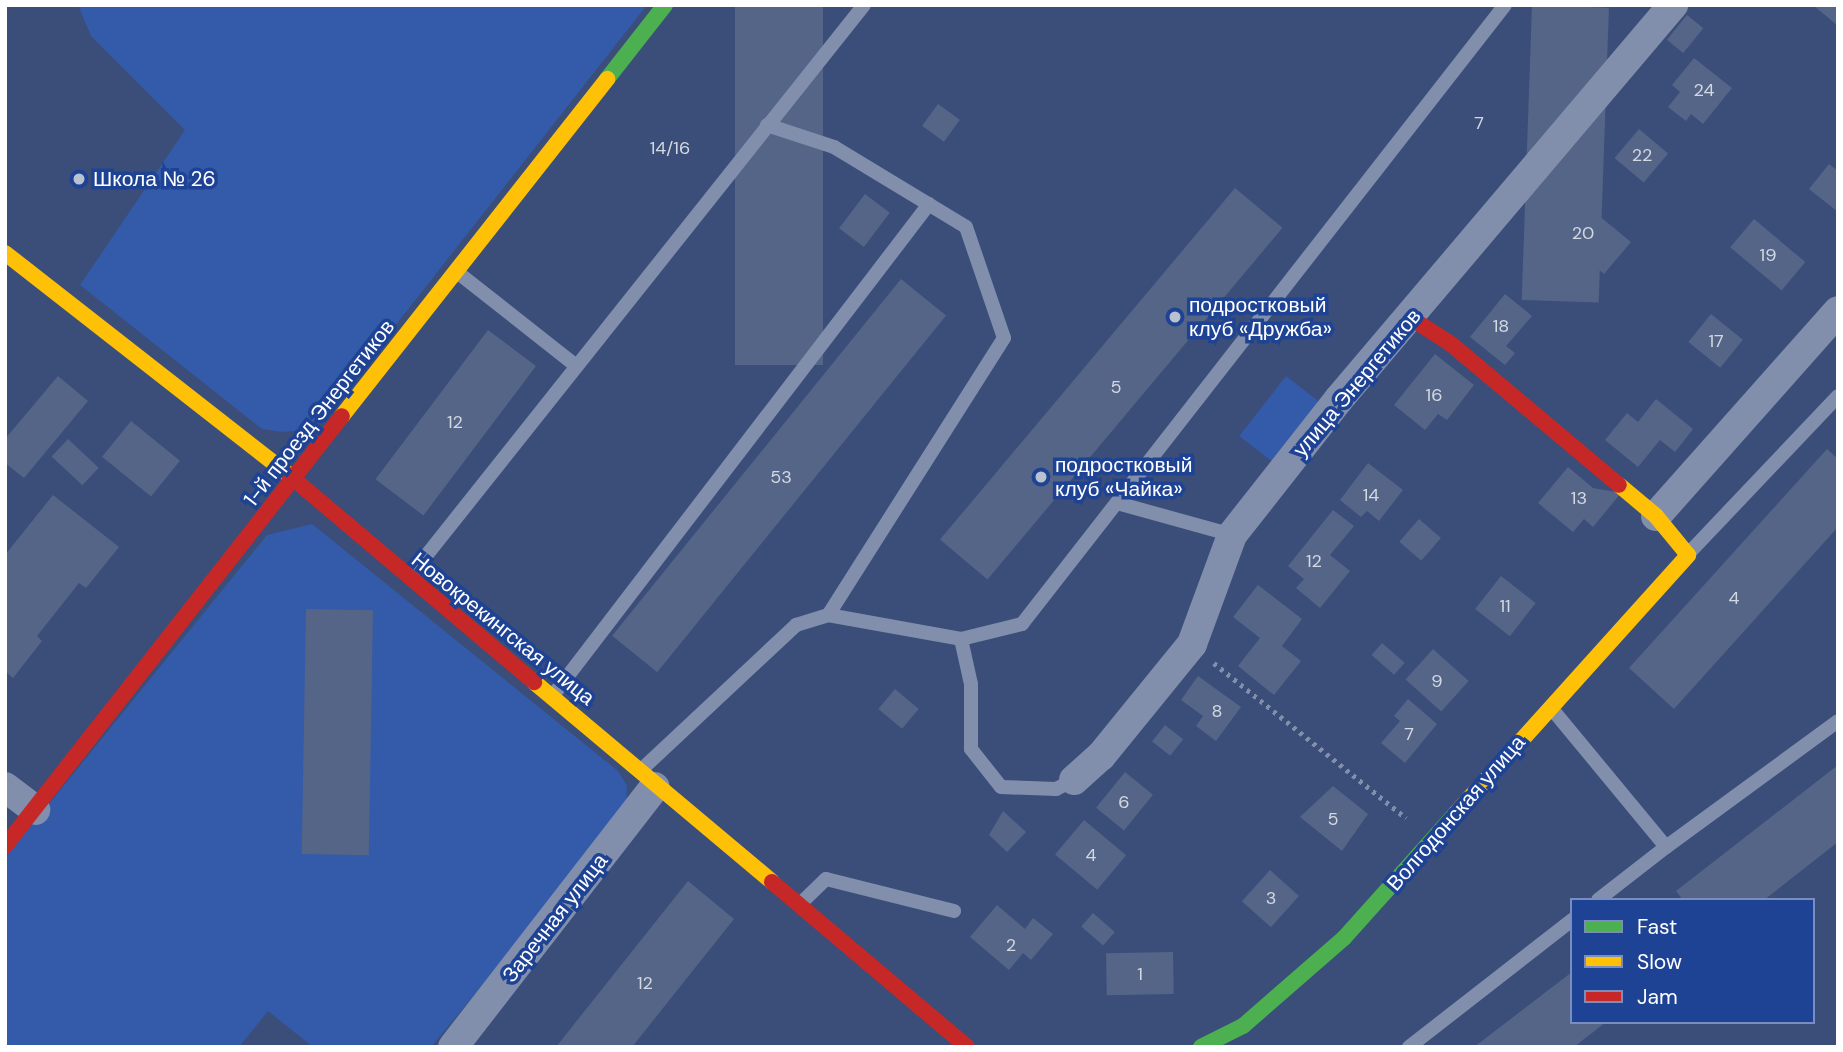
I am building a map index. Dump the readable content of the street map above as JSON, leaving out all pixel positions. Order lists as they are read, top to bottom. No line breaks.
{"streets":{"street":["улица Энергетиков","1-й проезд Энергетиков","Новокрекингская улица","Волгодонская улица","Заречная улица"]},"crossings":[["1-й проезд Энергетиков","Новокрекингская улица"],["Новокрекингская улица","Заречная улица"]],"places":["Школа № 26","подростковый клуб «Дружба»","подростковый клуб «Чайка»"],"house_numbers":["24","7","14/16","22","20","19","18","17","5","16","12","53","14","13","12","4","11","9","8","7","6","5","4","3","2","1","12"],"legend":["Fast","Slow","Jam"]}
